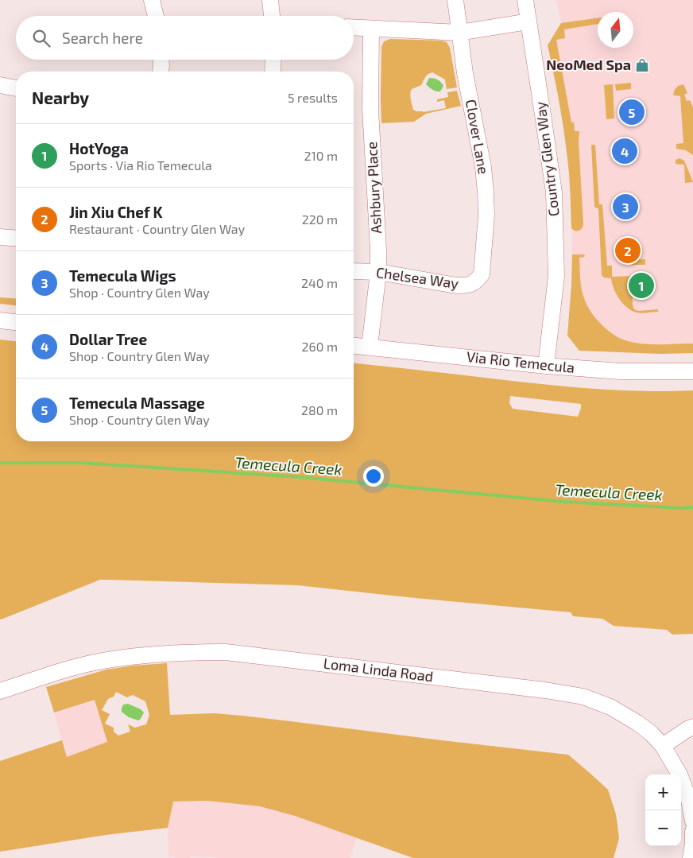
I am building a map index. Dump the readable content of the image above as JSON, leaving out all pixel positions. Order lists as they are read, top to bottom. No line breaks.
{"streets":{"street":["Clover Lane","Country Glen Way","Ashbury Place","Chelsea Way","Via Rio Temecula","Loma Linda Road"]},"crossings":[["Clover Lane","Chelsea Way"],["Country Glen Way","Via Rio Temecula"],["Ashbury Place","Chelsea Way"],["Ashbury Place","Via Rio Temecula"]],"water":["Temecula Creek"],"places":{"shop":["NeoMed Spa"]},"north":"top","page":{"search":"Search here","heading":["Nearby","5 results"],"pins":["5","4","3","2","1"],"list":[{"mark":"1","name":"HotYoga","note":"Sports · Via Rio Temecula","value":"210 m"},{"mark":"2","name":"Jin Xiu Chef K","note":"Restaurant · Country Glen Way","value":"220 m"},{"mark":"3","name":"Temecula Wigs","note":"Shop · Country Glen Way","value":"240 m"},{"mark":"4","name":"Dollar Tree","note":"Shop · Country Glen Way","value":"260 m"},{"mark":"5","name":"Temecula Massage","note":"Shop · Country Glen Way","value":"280 m"}],"map_buttons":["+","−"]}}
